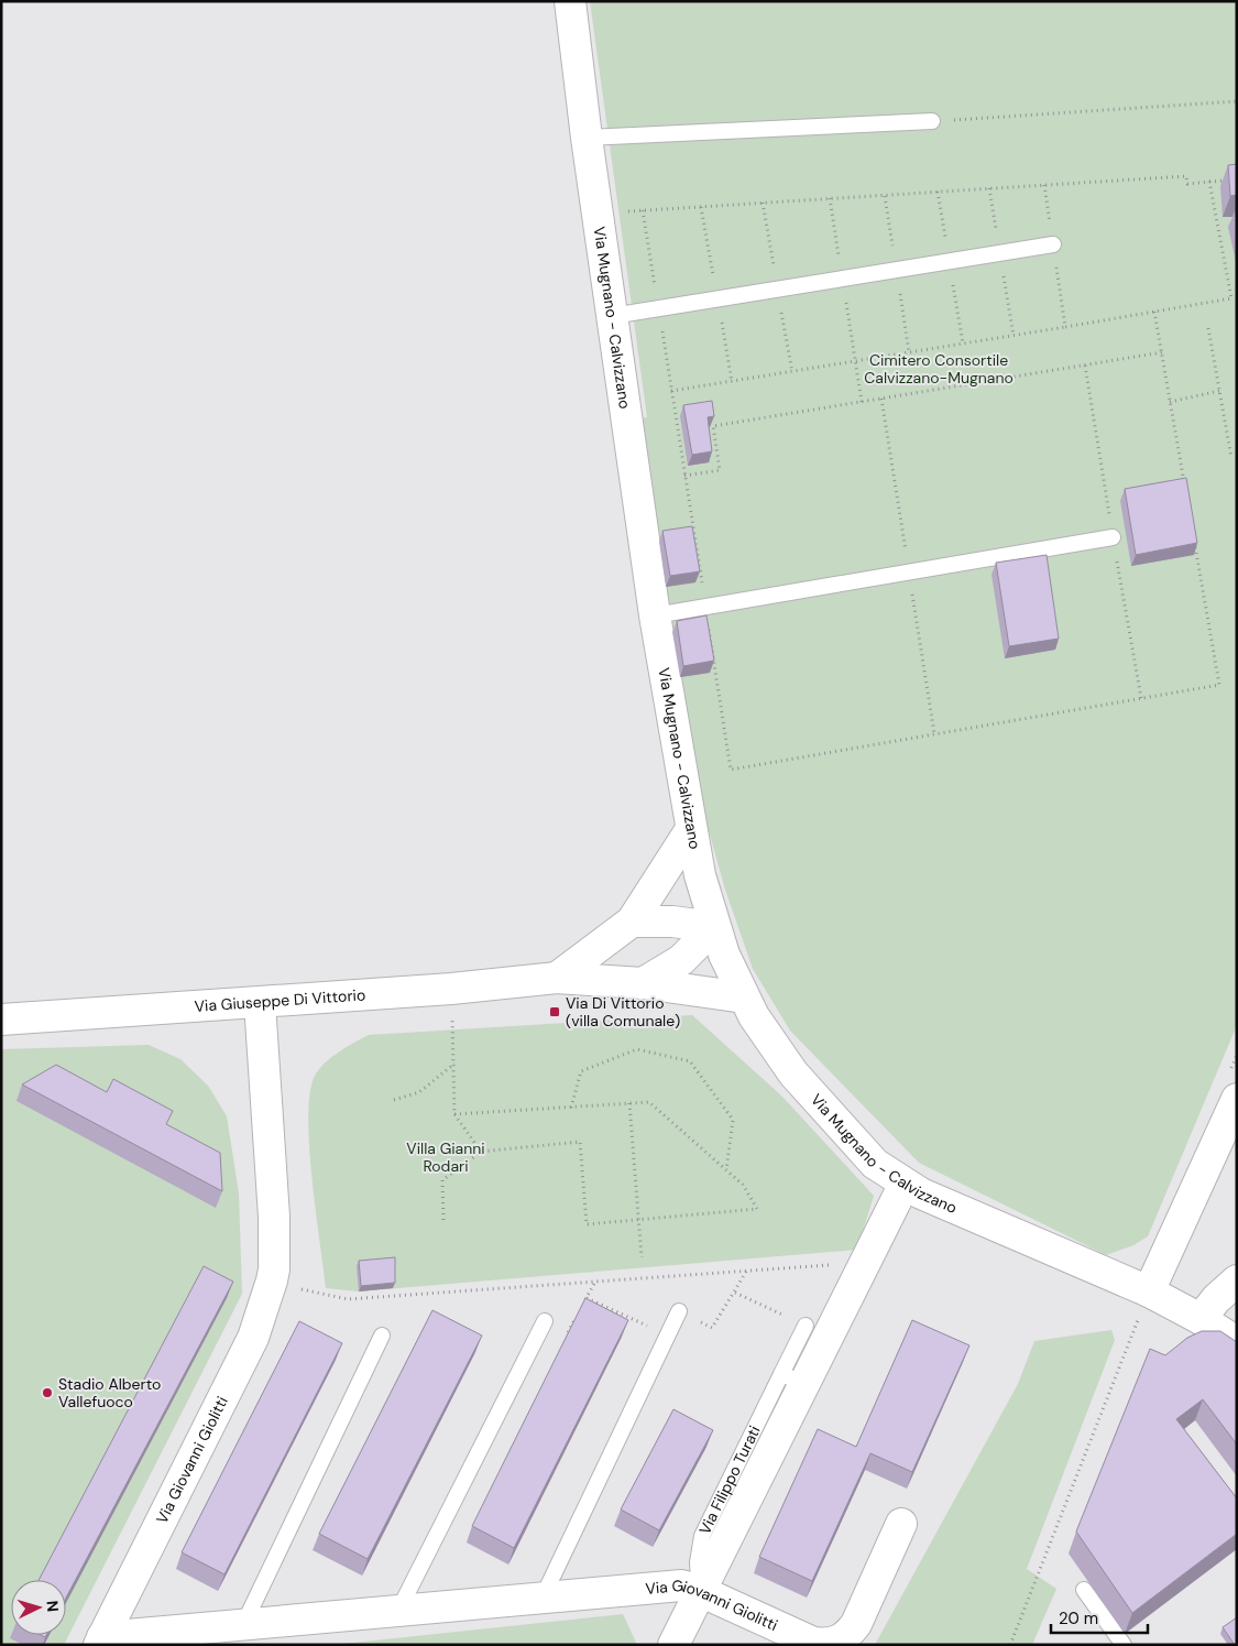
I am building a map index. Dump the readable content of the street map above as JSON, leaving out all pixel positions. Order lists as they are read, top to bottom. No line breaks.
{"streets":{"street":["Via Mugnano - Calvizzano","Via Giuseppe Di Vittorio","Via Giovanni Giolitti","Via Filippo Turati"]},"crossings":[["Via Mugnano - Calvizzano","Via Giuseppe Di Vittorio"],["Via Mugnano - Calvizzano","Via Filippo Turati"],["Via Giuseppe Di Vittorio","Via Giovanni Giolitti"],["Via Giovanni Giolitti","Via Filippo Turati"]],"parks":["Cimitero Consortile Calvizzano-Mugnano","Villa Gianni Rodari"],"places":{"transit":["Via Di Vittorio (villa Comunale)"],"other":["Stadio Alberto Vallefuoco"]},"scale_bar":"20 m","north":"right"}
